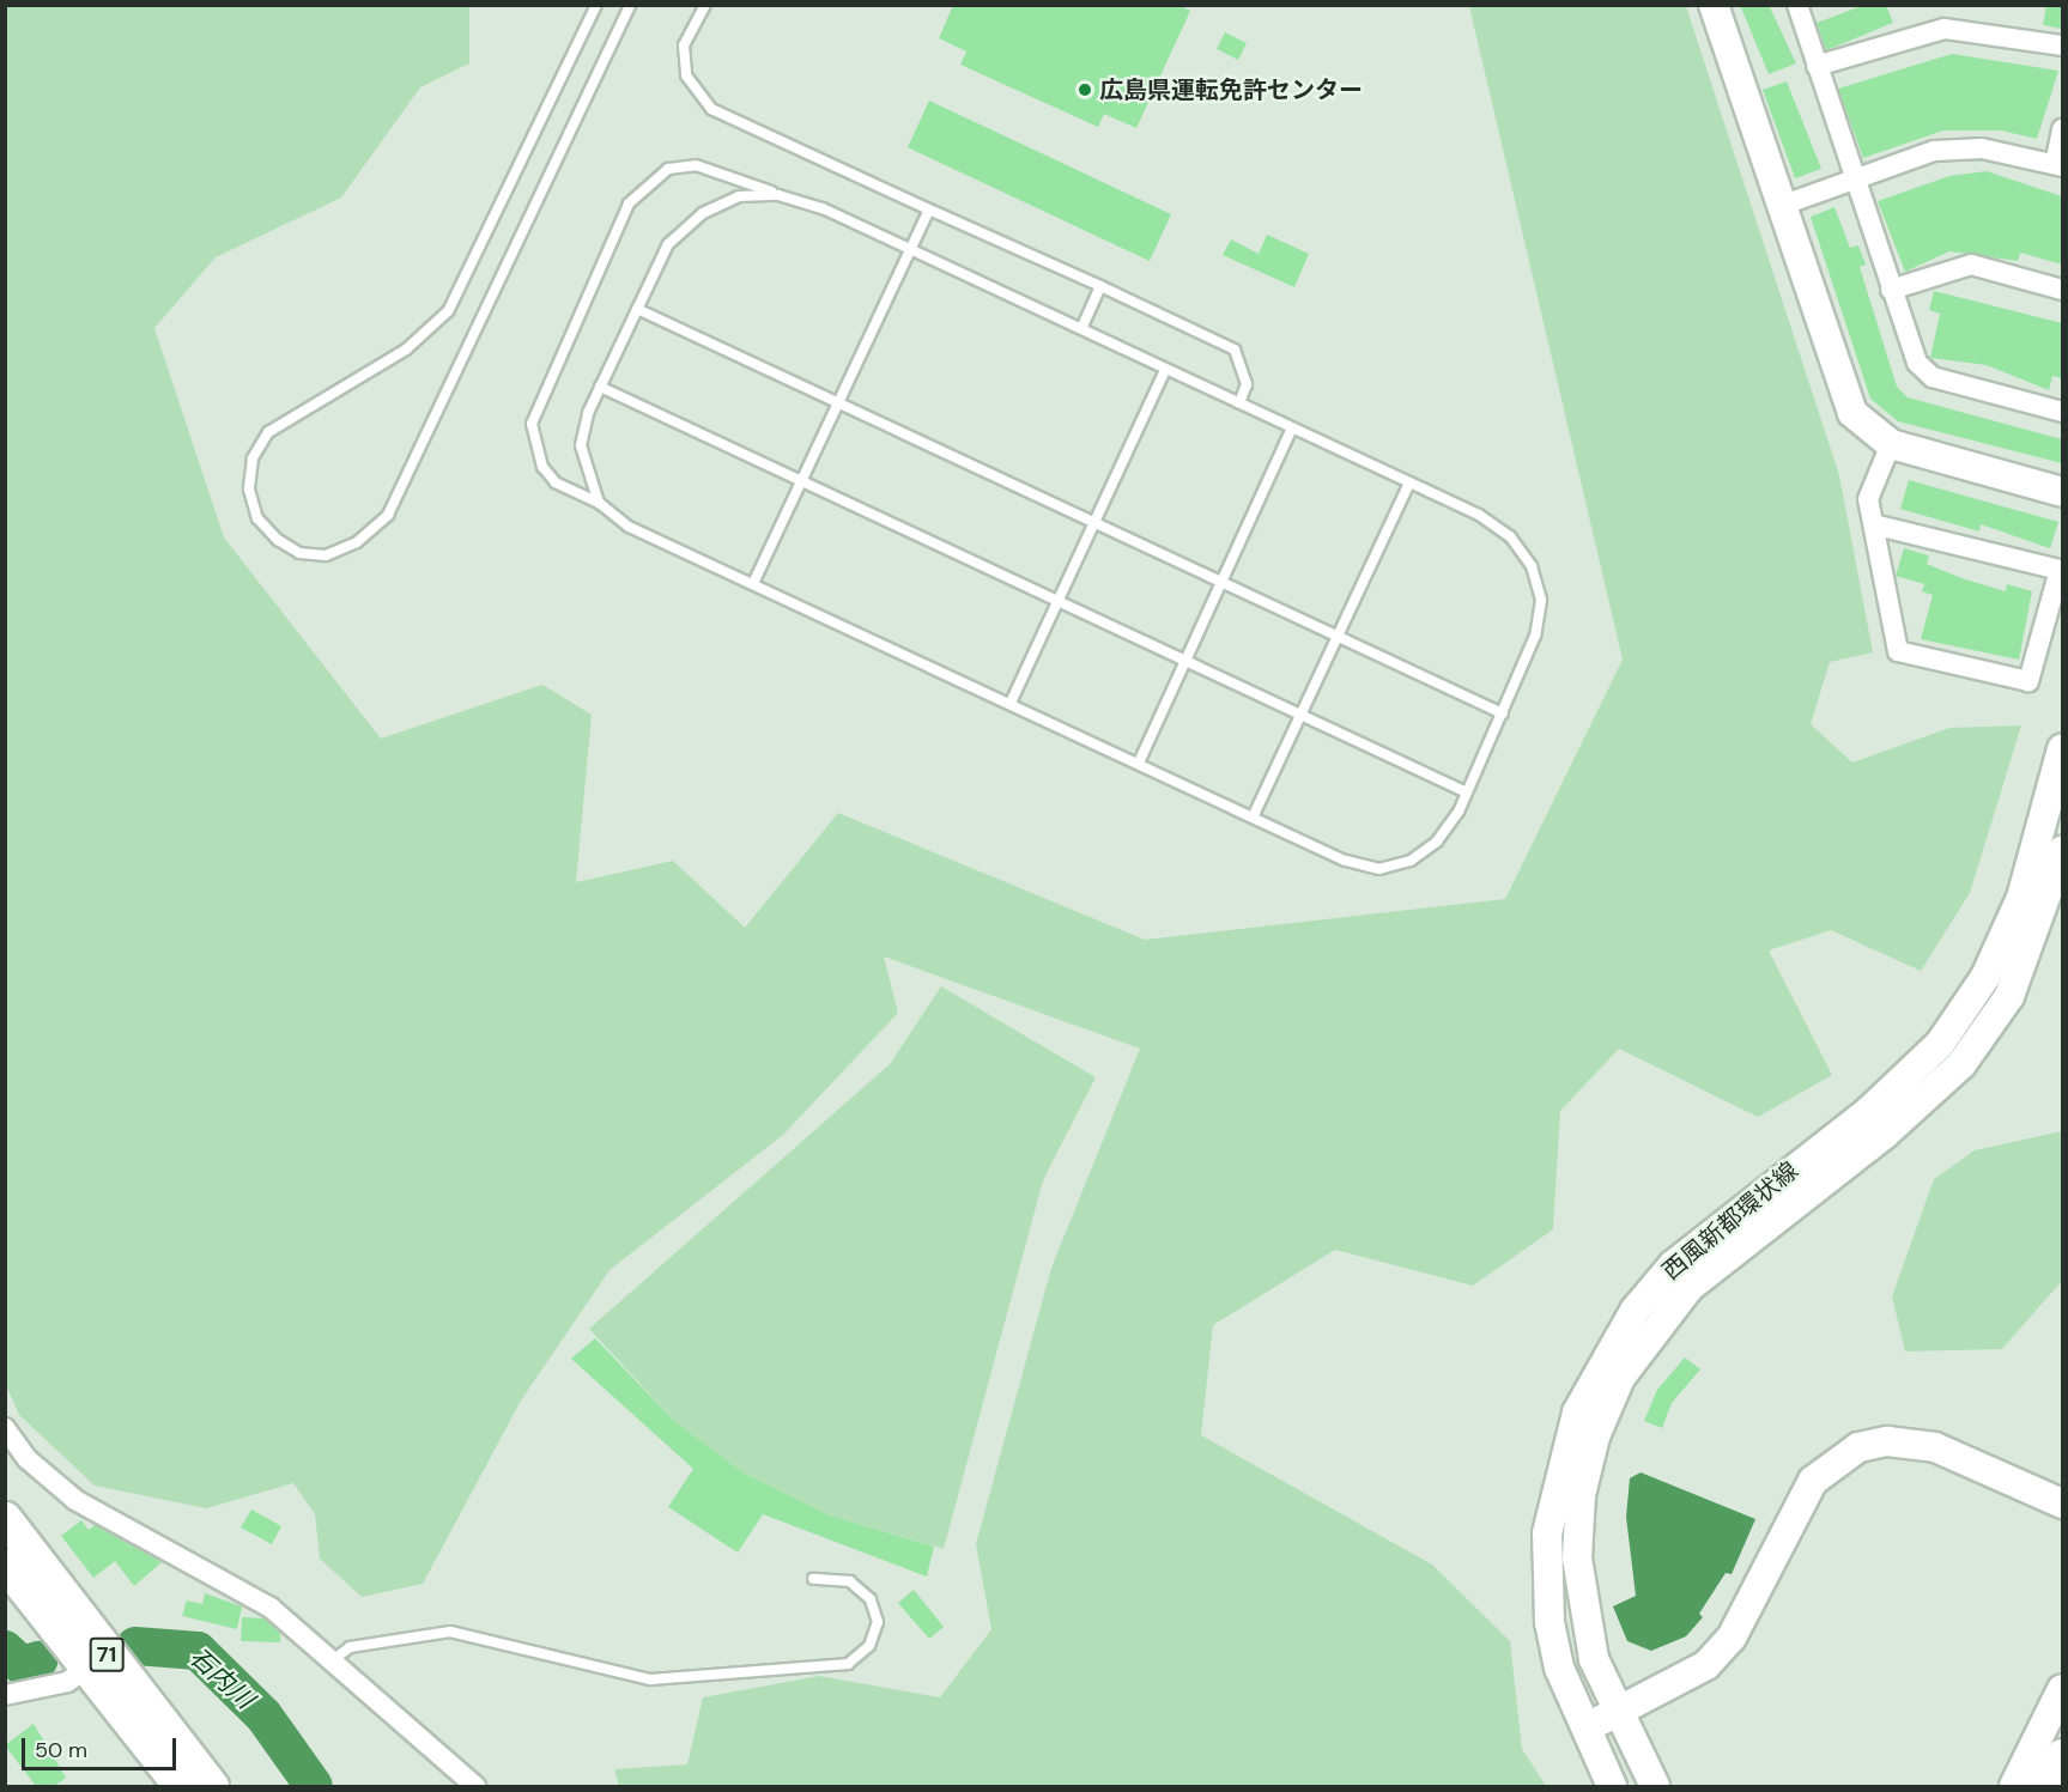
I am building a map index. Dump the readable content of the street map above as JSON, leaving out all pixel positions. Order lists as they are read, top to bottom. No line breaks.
{"streets":{"main road":["71"],"street":["西風新都環状線"]},"water":["石内川"],"places":["広島県運転免許センター"],"scale_bar":"50 m"}
